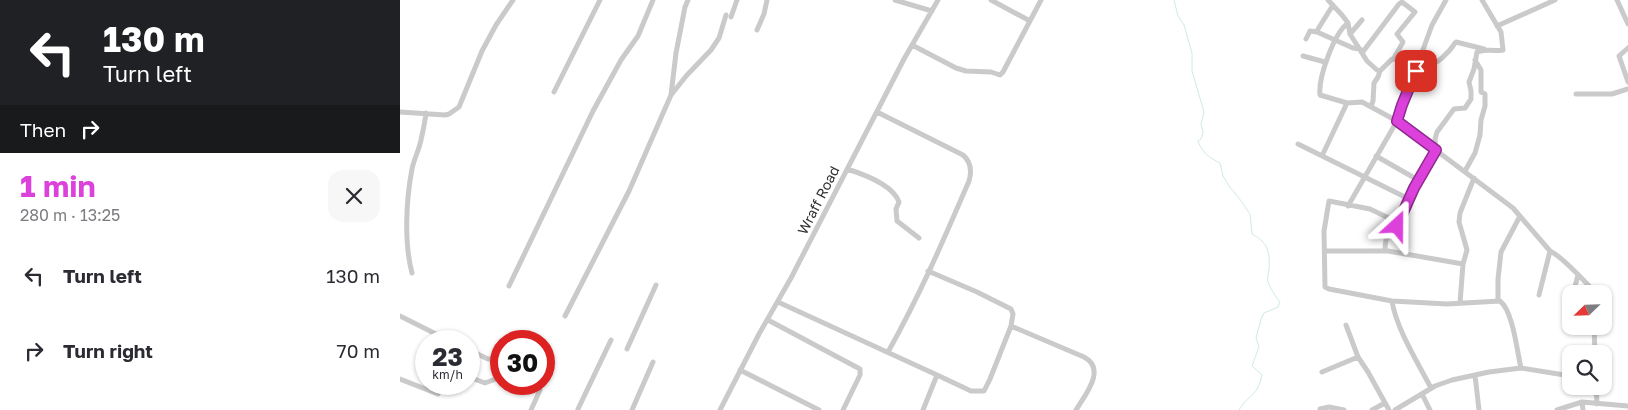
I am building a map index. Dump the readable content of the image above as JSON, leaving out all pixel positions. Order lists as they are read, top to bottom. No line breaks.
{"streets":{"street":["Wraff Road"]},"north":"bottom left","page":{"turn":["130 m","Turn left"],"then":"Then","heading":["1 min","280 m · 13:25"],"list":[{"name":"Turn left","value":"130 m"},{"name":"Turn right","value":"70 m"}],"speed":"23 km/h","limit":"30"}}
